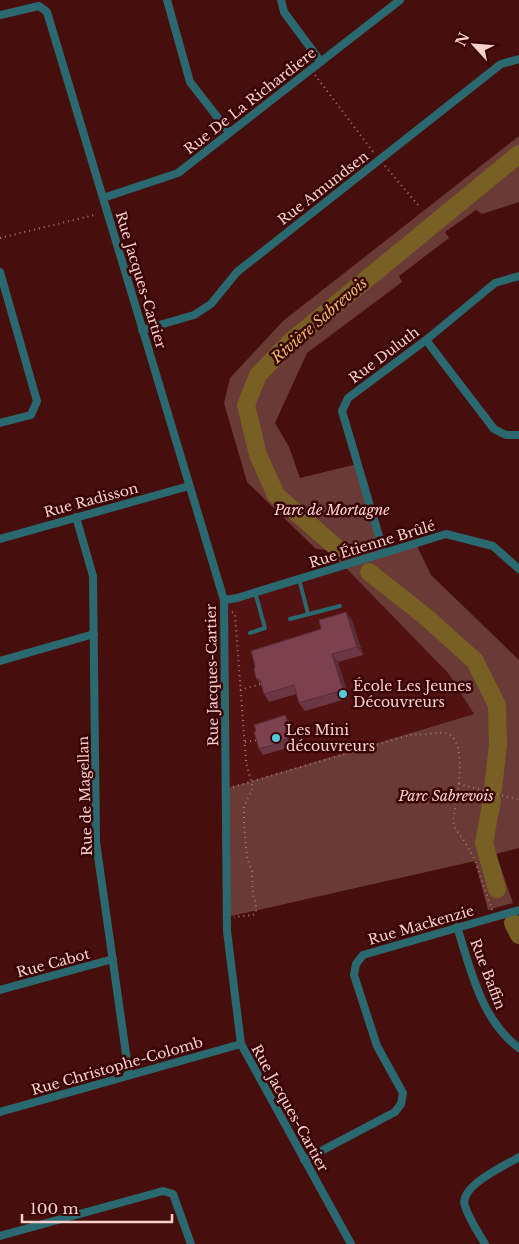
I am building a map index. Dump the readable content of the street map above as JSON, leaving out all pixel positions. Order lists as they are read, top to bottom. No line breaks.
{"streets":{"street":["Rue De La Richardiere","Rue Amundsen","Rue Jacques-Cartier","Rue Duluth","Rue Radisson","Rue Étienne Brûlé","Rue de Magellan","Rue Mackenzie","Rue Cabot","Rue Baffin","Rue Christophe-Colomb"]},"crossings":[["Rue De La Richardiere","Rue Jacques-Cartier"],["Rue Amundsen","Rue Jacques-Cartier"],["Rue Jacques-Cartier","Rue Radisson"],["Rue Jacques-Cartier","Rue Étienne Brûlé"],["Rue Jacques-Cartier","Rue Mackenzie"],["Rue Jacques-Cartier","Rue Christophe-Colomb"],["Rue Duluth","Rue Étienne Brûlé"],["Rue Radisson","Rue de Magellan"],["Rue de Magellan","Rue Cabot"],["Rue de Magellan","Rue Christophe-Colomb"],["Rue Mackenzie","Rue Baffin"]],"water":["Rivière Sabrevois"],"parks":["Parc de Mortagne","Parc Sabrevois"],"places":["École Les Jeunes Découvreurs","Les Mini découvreurs"],"scale_bar":"100 m","north":"top left"}
